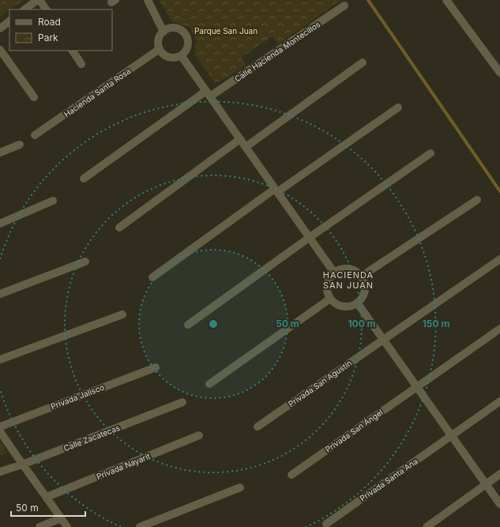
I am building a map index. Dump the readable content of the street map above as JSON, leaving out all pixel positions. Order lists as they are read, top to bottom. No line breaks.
{"streets":{"street":["Calle Hacienda Montecillos","Hacienda Santa Rosa","Privada San Agustín","Privada Jalisco","Privada San Ángel","Calle Zacatecas","Privada Nayarit","Privada Santa Ana"]},"districts":["HACIENDA SAN JUAN"],"parks":["Parque San Juan"],"legend":["Road","Park"],"scale_bar":"50 m","rings":["50 m","100 m","150 m"]}
